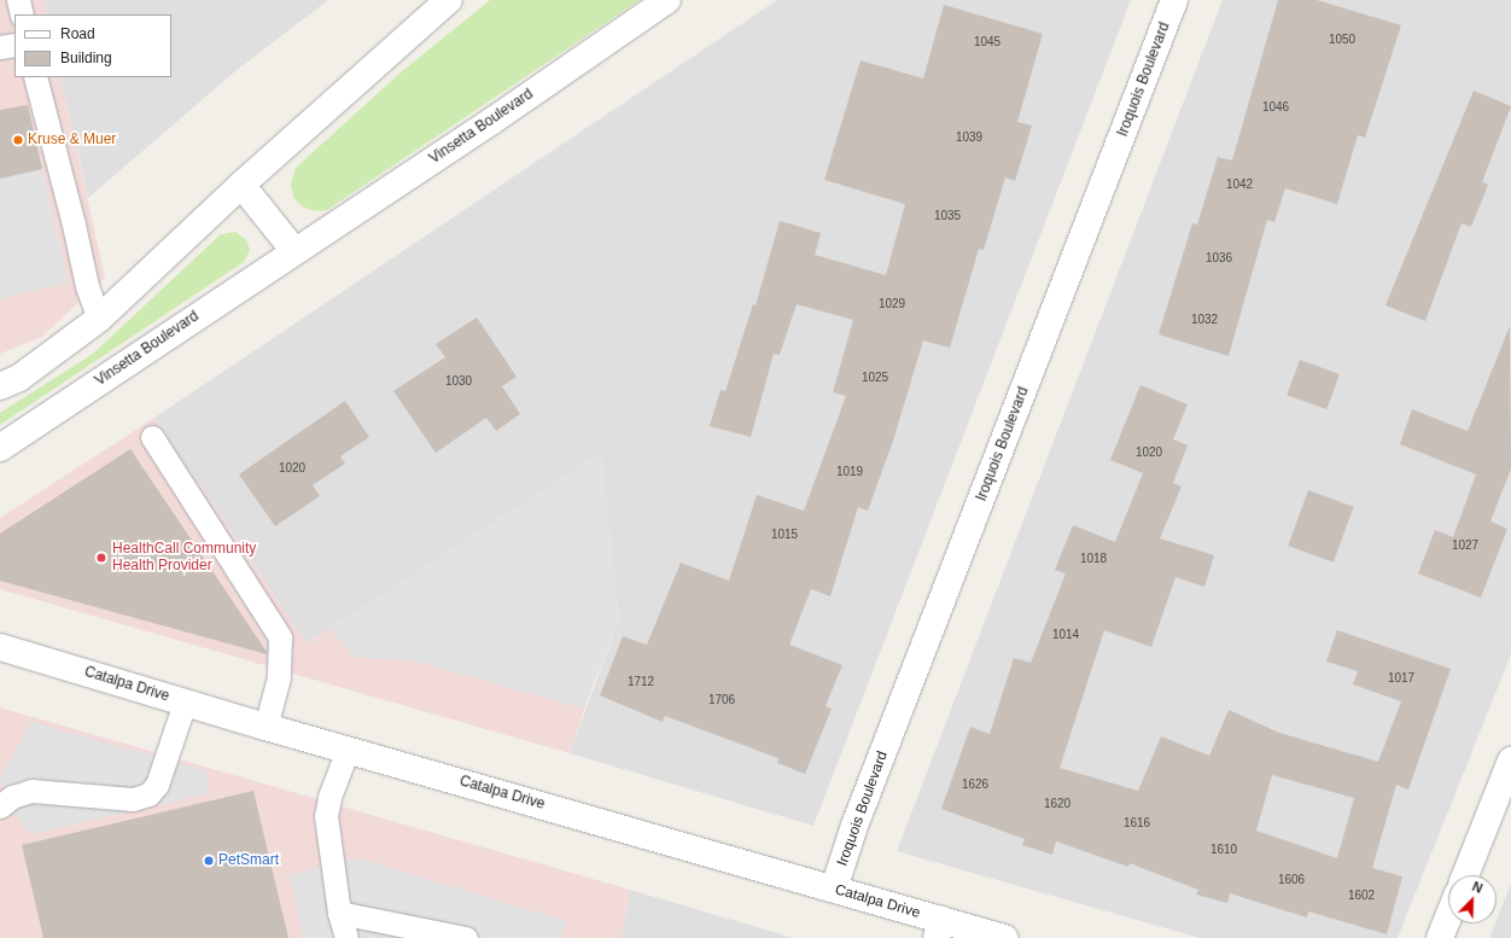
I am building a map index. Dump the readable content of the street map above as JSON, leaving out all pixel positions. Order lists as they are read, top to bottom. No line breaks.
{"streets":{"street":["Iroquois Boulevard","Vinsetta Boulevard","Catalpa Drive"]},"crossings":[["Iroquois Boulevard","Catalpa Drive"]],"places":["Kruse & Muer","HealthCall Community Health Provider","PetSmart"],"house_numbers":["1050","1045","1046","1039","1042","1035","1036","1029","1032","1025","1030","1020","1020","1019","1015","1027","1018","1014","1017","1712","1706","1626","1620","1616","1610","1606","1602"],"legend":["Road","Building"],"north":"top right"}
